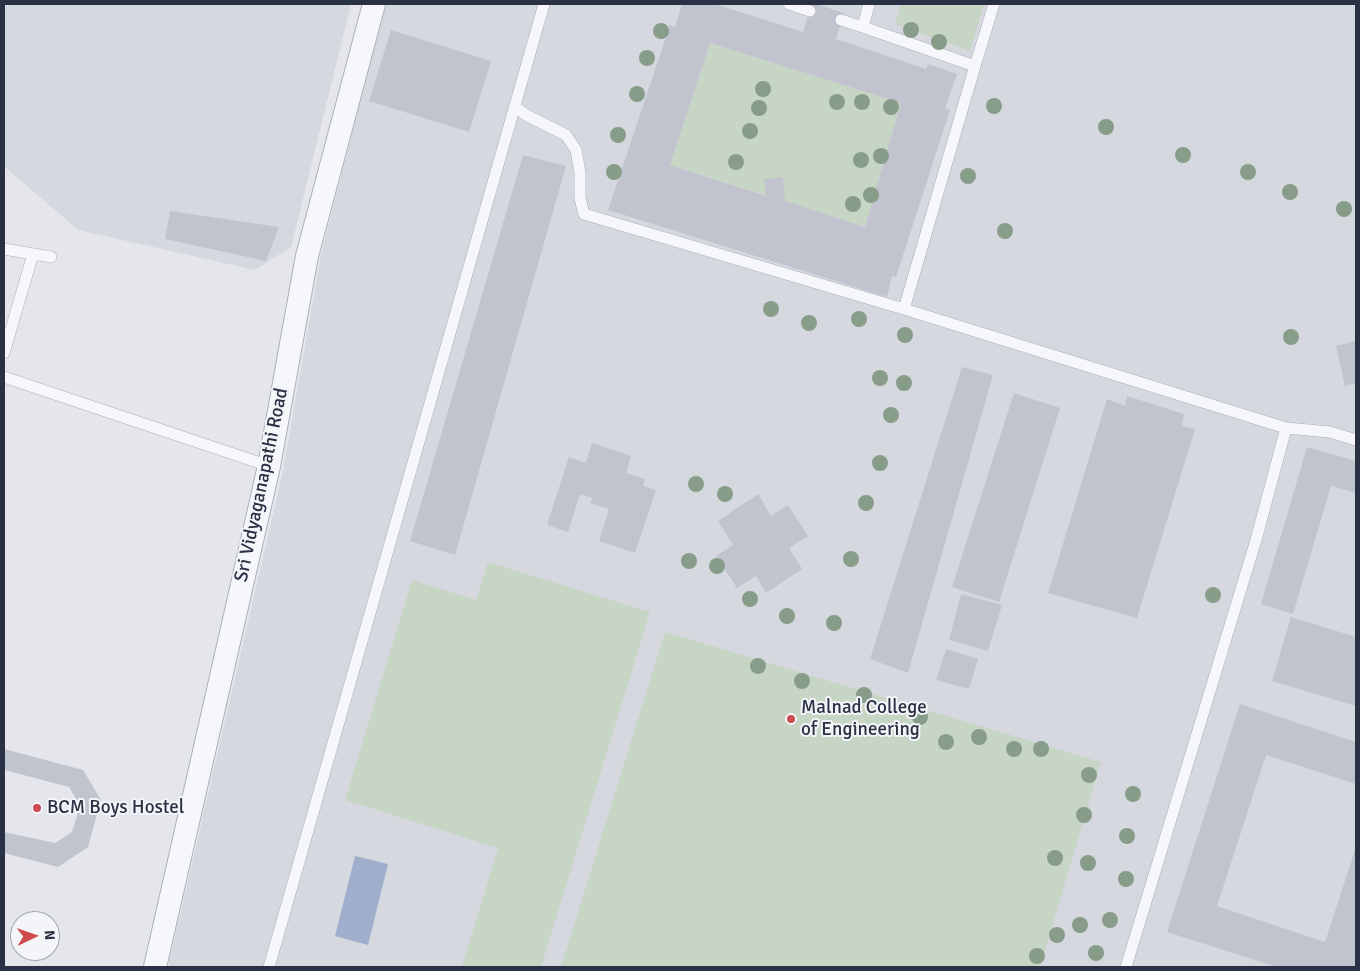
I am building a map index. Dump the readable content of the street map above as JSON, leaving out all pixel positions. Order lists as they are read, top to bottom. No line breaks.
{"streets":{"street":["Sri Vidyaganapathi Road"]},"places":["Malnad College of Engineering","BCM Boys Hostel"],"north":"right"}
